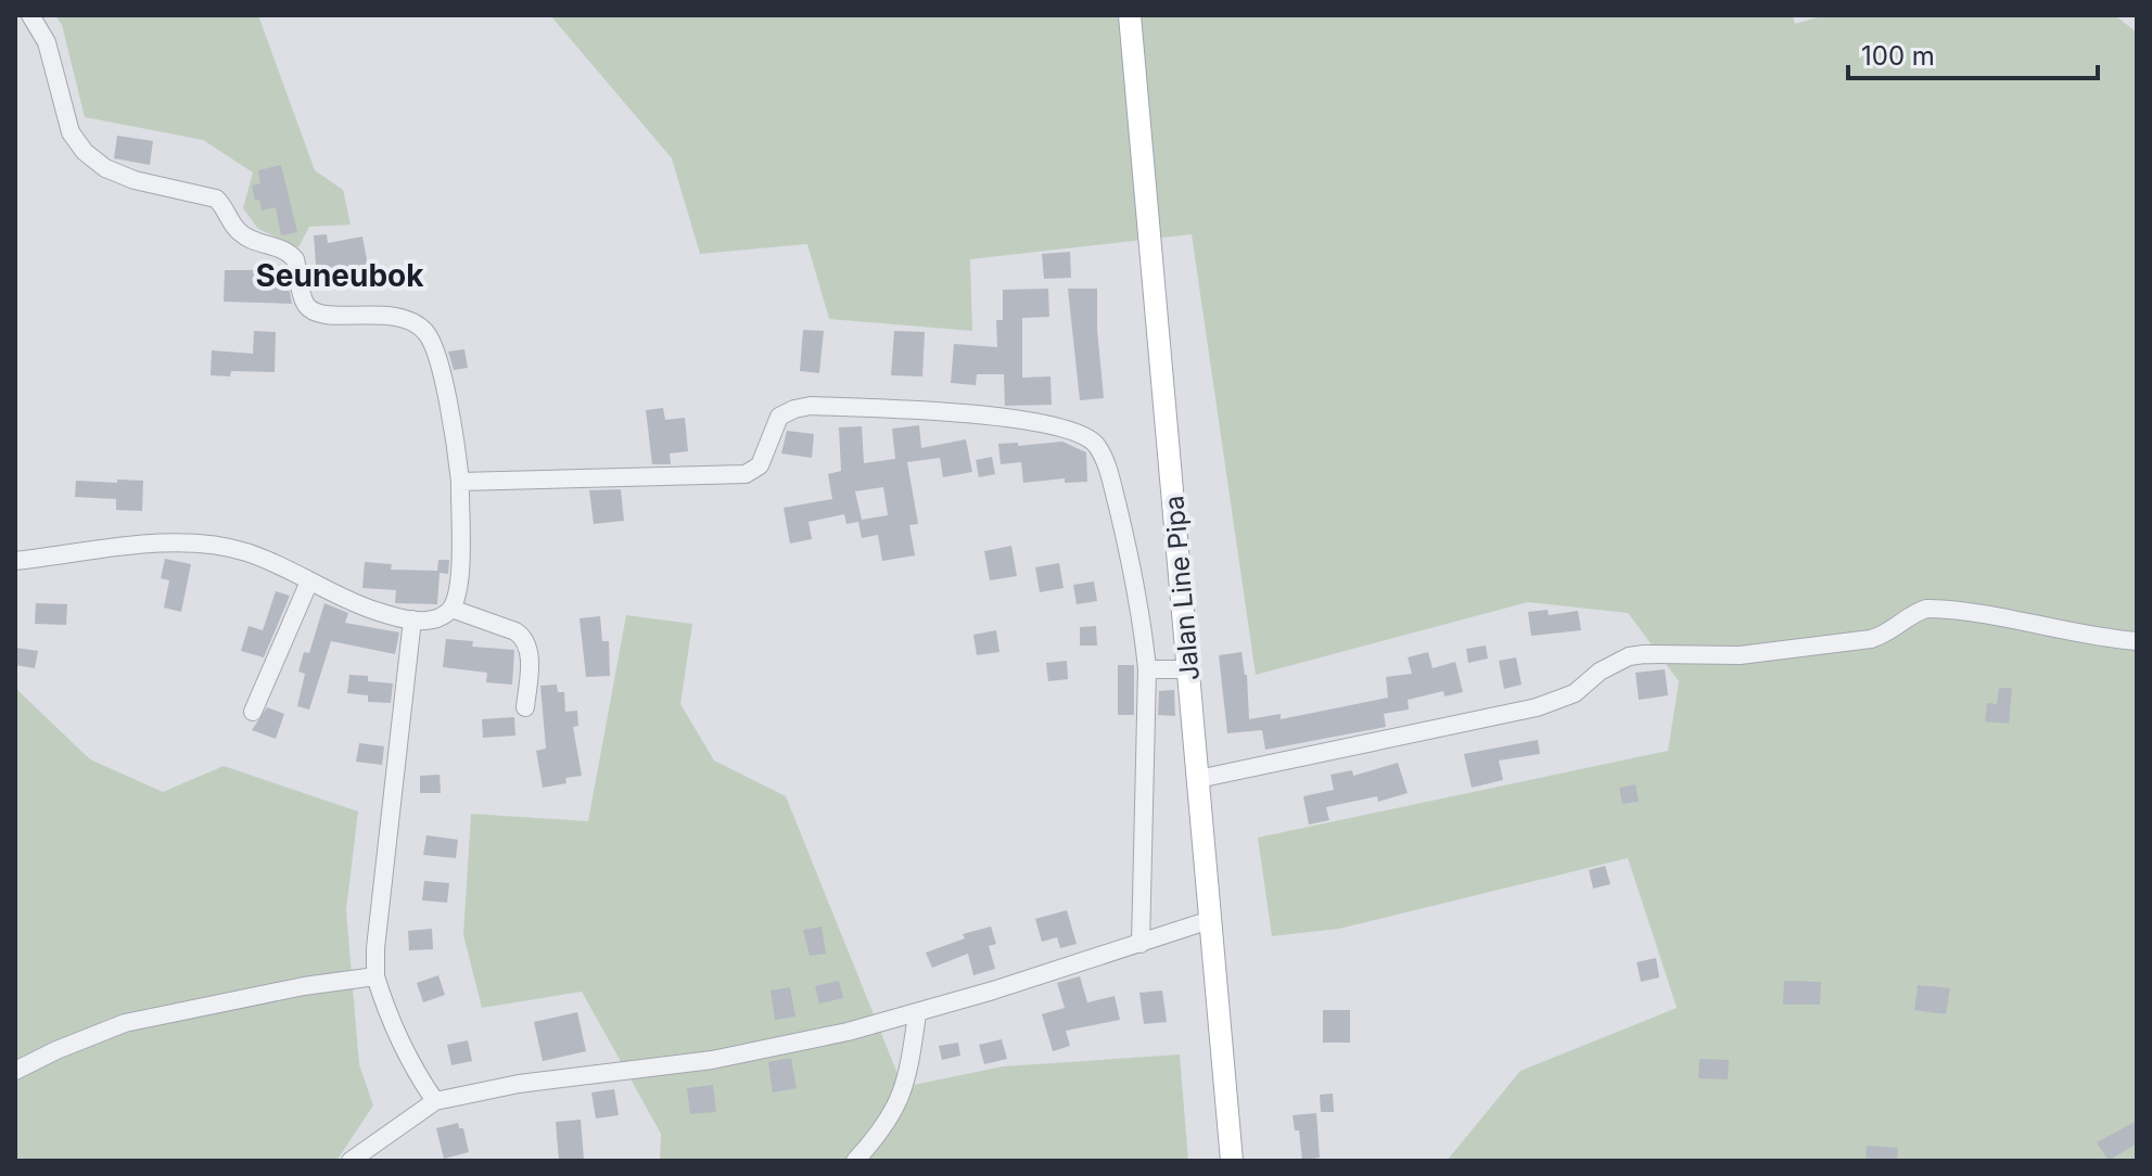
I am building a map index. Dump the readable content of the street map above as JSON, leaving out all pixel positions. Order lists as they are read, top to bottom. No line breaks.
{"streets":{"main road":["Jalan Line Pipa"]},"districts":["Seuneubok"],"scale_bar":"100 m"}
